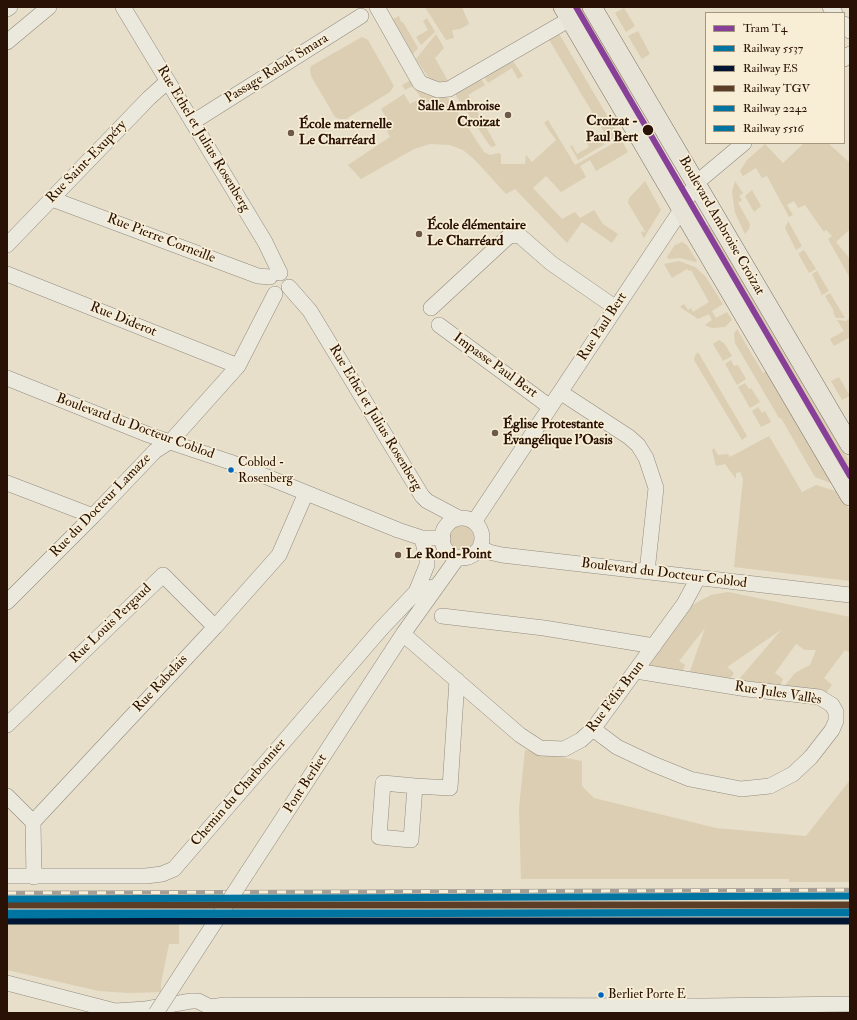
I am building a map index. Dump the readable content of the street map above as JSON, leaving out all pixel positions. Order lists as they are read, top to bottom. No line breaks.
{"streets":{"main road":["Boulevard Ambroise Croizat"],"street":["Passage Rabah Smara","Rue Ethel et Julius Rosenberg","Rue Saint-Exupéry","Rue Pierre Corneille","Rue Diderot","Rue Paul Bert","Impasse Paul Bert","Boulevard du Docteur Coblod","Rue du Docteur Lamaze","Rue Louis Pergaud","Rue Rabelais","Rue Jules Vallès","Rue Félix Brun","Pont Berliet","Chemin du Charbonnier"]},"crossings":[["Passage Rabah Smara","Rue Ethel et Julius Rosenberg"],["Rue Ethel et Julius Rosenberg","Rue Saint-Exupéry"],["Rue Ethel et Julius Rosenberg","Rue Pierre Corneille"],["Rue Ethel et Julius Rosenberg","Rue Paul Bert"],["Rue Ethel et Julius Rosenberg","Boulevard du Docteur Coblod"],["Rue Ethel et Julius Rosenberg","Rue du Docteur Lamaze"],["Rue Ethel et Julius Rosenberg","Pont Berliet"],["Rue Saint-Exupéry","Rue Pierre Corneille"],["Boulevard Ambroise Croizat","Rue Paul Bert"],["Rue Pierre Corneille","Rue du Docteur Lamaze"],["Rue Diderot","Rue du Docteur Lamaze"],["Rue Paul Bert","Impasse Paul Bert"],["Rue Paul Bert","Boulevard du Docteur Coblod"],["Rue Paul Bert","Pont Berliet"],["Boulevard du Docteur Coblod","Rue du Docteur Lamaze"],["Boulevard du Docteur Coblod","Rue Rabelais"],["Boulevard du Docteur Coblod","Rue Félix Brun"],["Boulevard du Docteur Coblod","Pont Berliet"],["Boulevard du Docteur Coblod","Chemin du Charbonnier"],["Rue Louis Pergaud","Rue Rabelais"],["Rue Jules Vallès","Rue Félix Brun"],["Rue Félix Brun","Pont Berliet"]],"places":["Salle Ambroise Croizat","Croizat - Paul Bert","École maternelle Le Charréard","École élémentaire Le Charréard","Église Protestante Évangélique l’Oasis","Coblod - Rosenberg","Le Rond-Point","Berliet Porte E"],"lines":["tram line T4","rail line 2242","rail line TGV","rail line 5516","rail line 5537","rail line ES"],"legend":["Tram T4","Railway 5537","Railway ES","Railway TGV","Railway 2242","Railway 5516"]}
